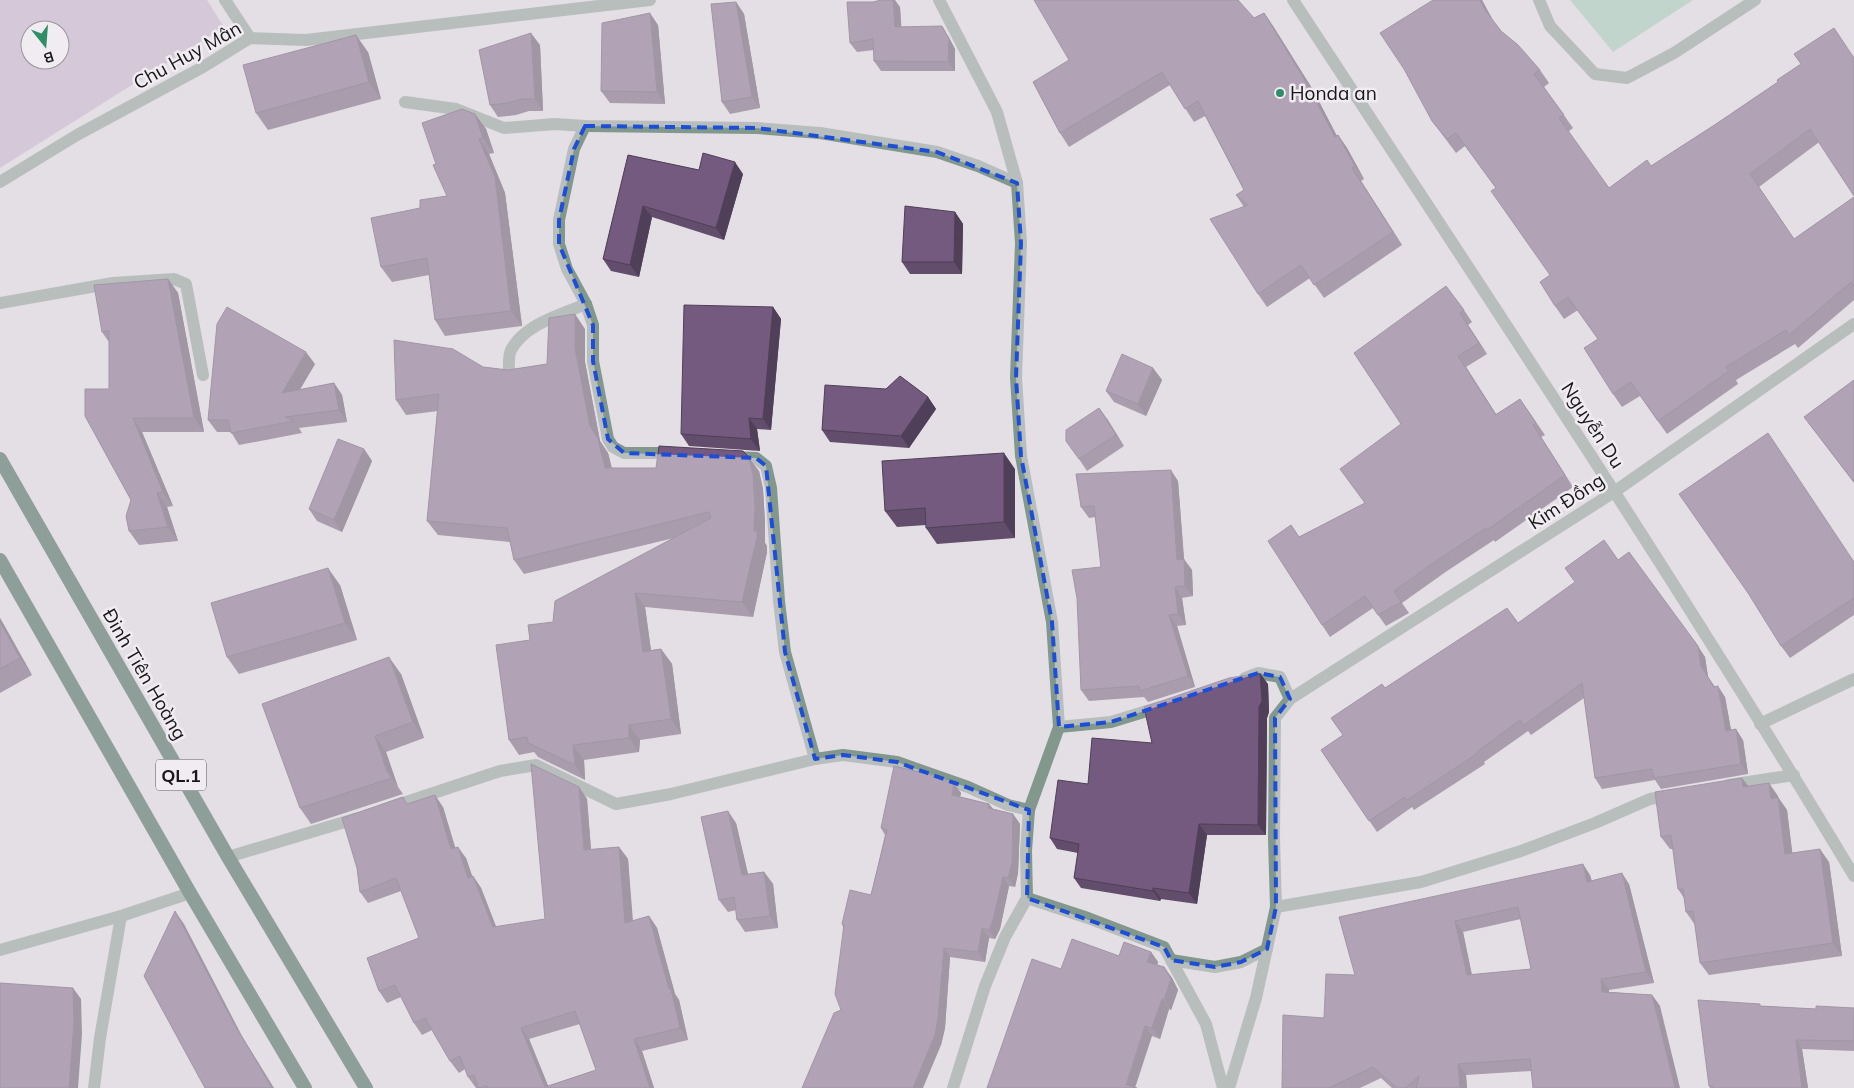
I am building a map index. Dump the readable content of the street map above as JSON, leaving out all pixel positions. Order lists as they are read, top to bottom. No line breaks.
{"streets":{"highway":["Đinh Tiên Hoàng","QL.1"],"street":["Chu Huy Mân","Nguyễn Du","Kim Đồng"]},"crossings":[["Nguyễn Du","Kim Đồng"]],"places":["Honda an"],"north":"bottom"}
